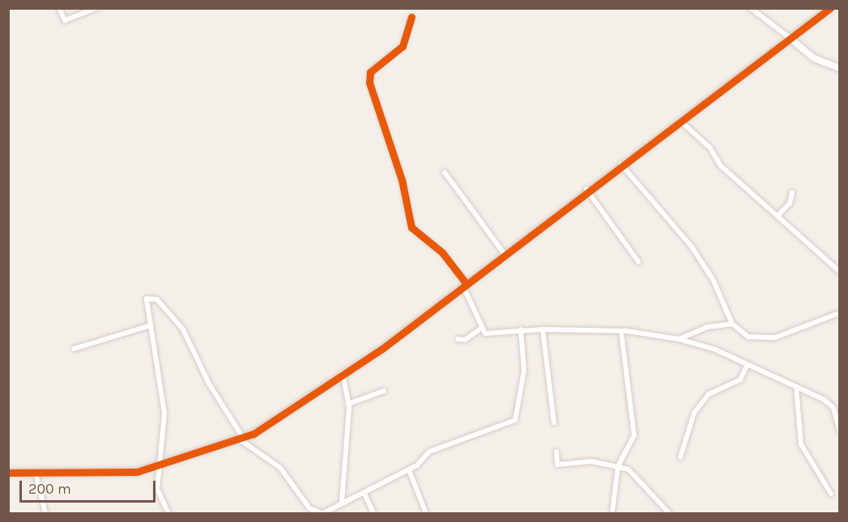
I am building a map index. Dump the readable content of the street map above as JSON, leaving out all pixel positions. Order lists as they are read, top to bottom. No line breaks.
{"scale_bar":"200 m"}
